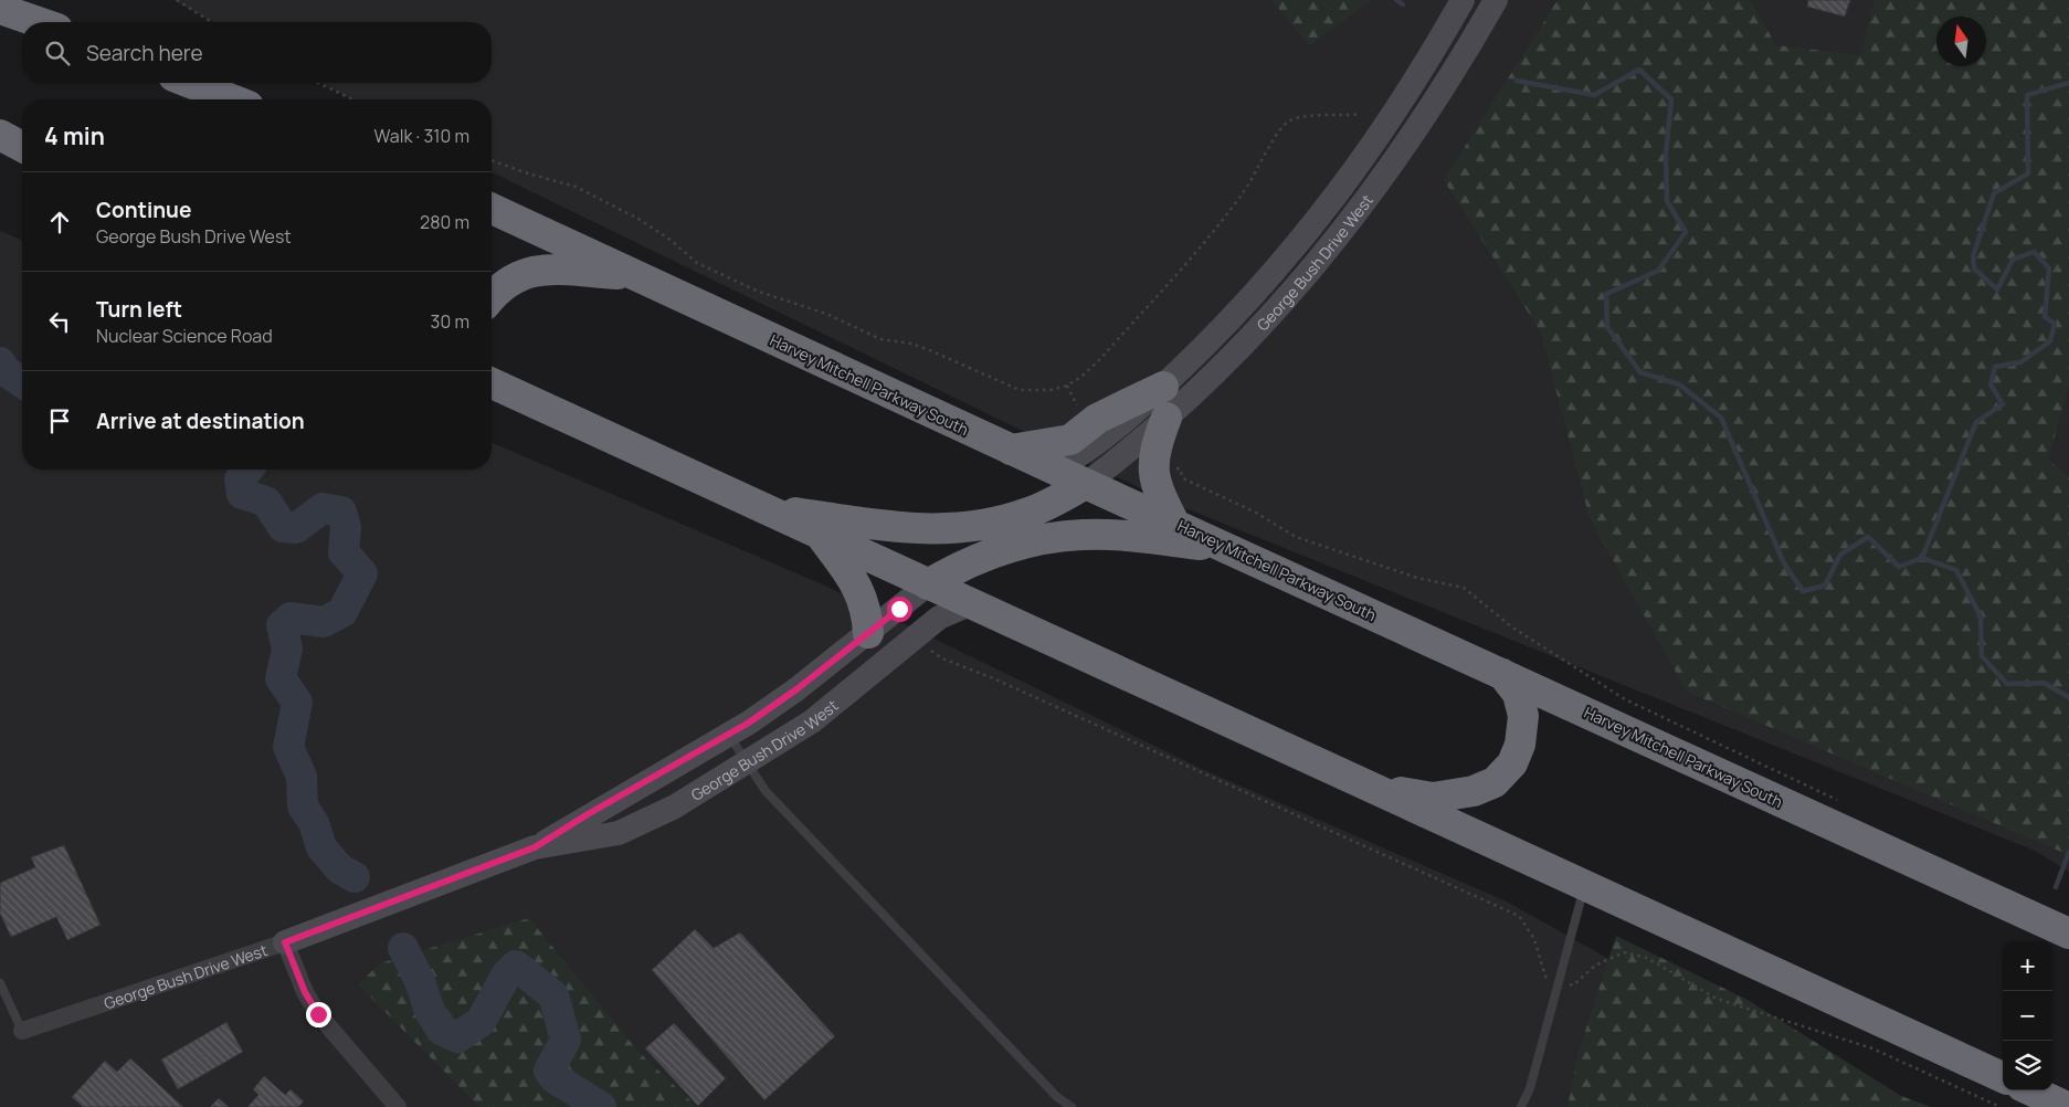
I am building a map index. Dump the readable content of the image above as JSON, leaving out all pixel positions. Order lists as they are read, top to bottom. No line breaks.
{"streets":{"highway":["Harvey Mitchell Parkway South"],"main road":["George Bush Drive West"]},"crossings":[["George Bush Drive West","Harvey Mitchell Parkway South"]],"north":"top","page":{"search":"Search here","heading":["4 min","Walk · 310 m"],"list":[["Continue","George Bush Drive West","280 m"],["Turn left","Nuclear Science Road","30 m"],"Arrive at destination"],"map_buttons":["+","−"]}}
